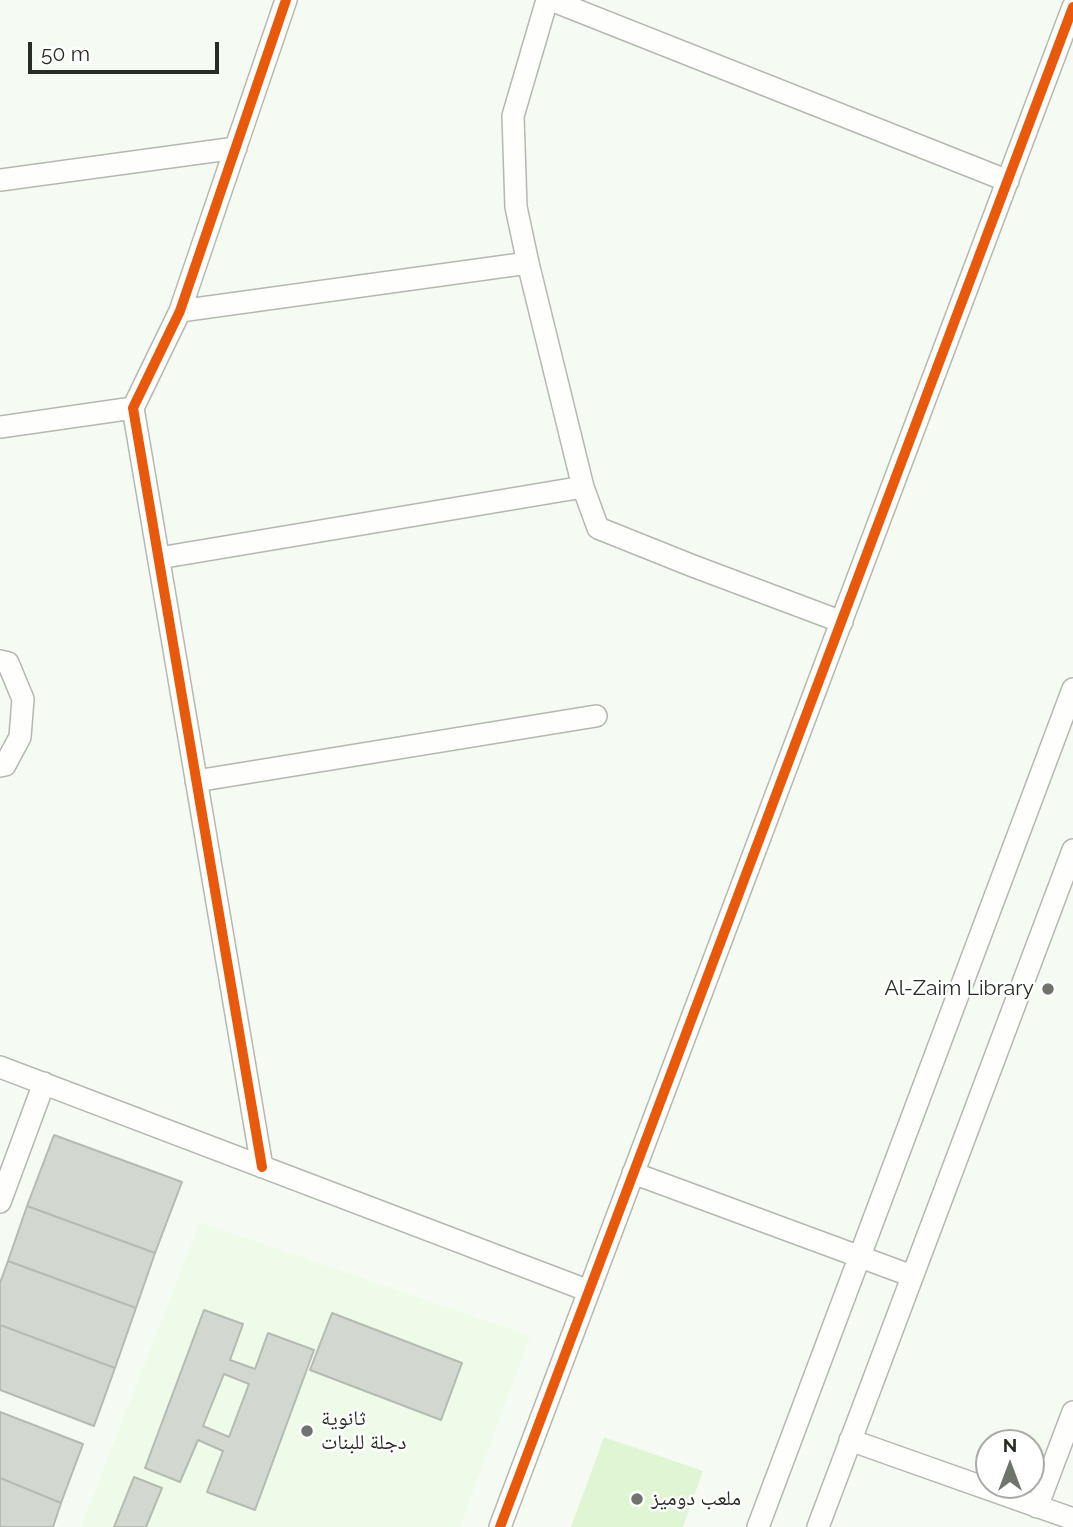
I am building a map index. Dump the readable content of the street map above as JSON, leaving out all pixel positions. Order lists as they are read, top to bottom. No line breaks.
{"places":["Al-Zaim Library","ثانوية دجلة للبنات","ملعب دوميز"],"scale_bar":"50 m","north":"top"}
